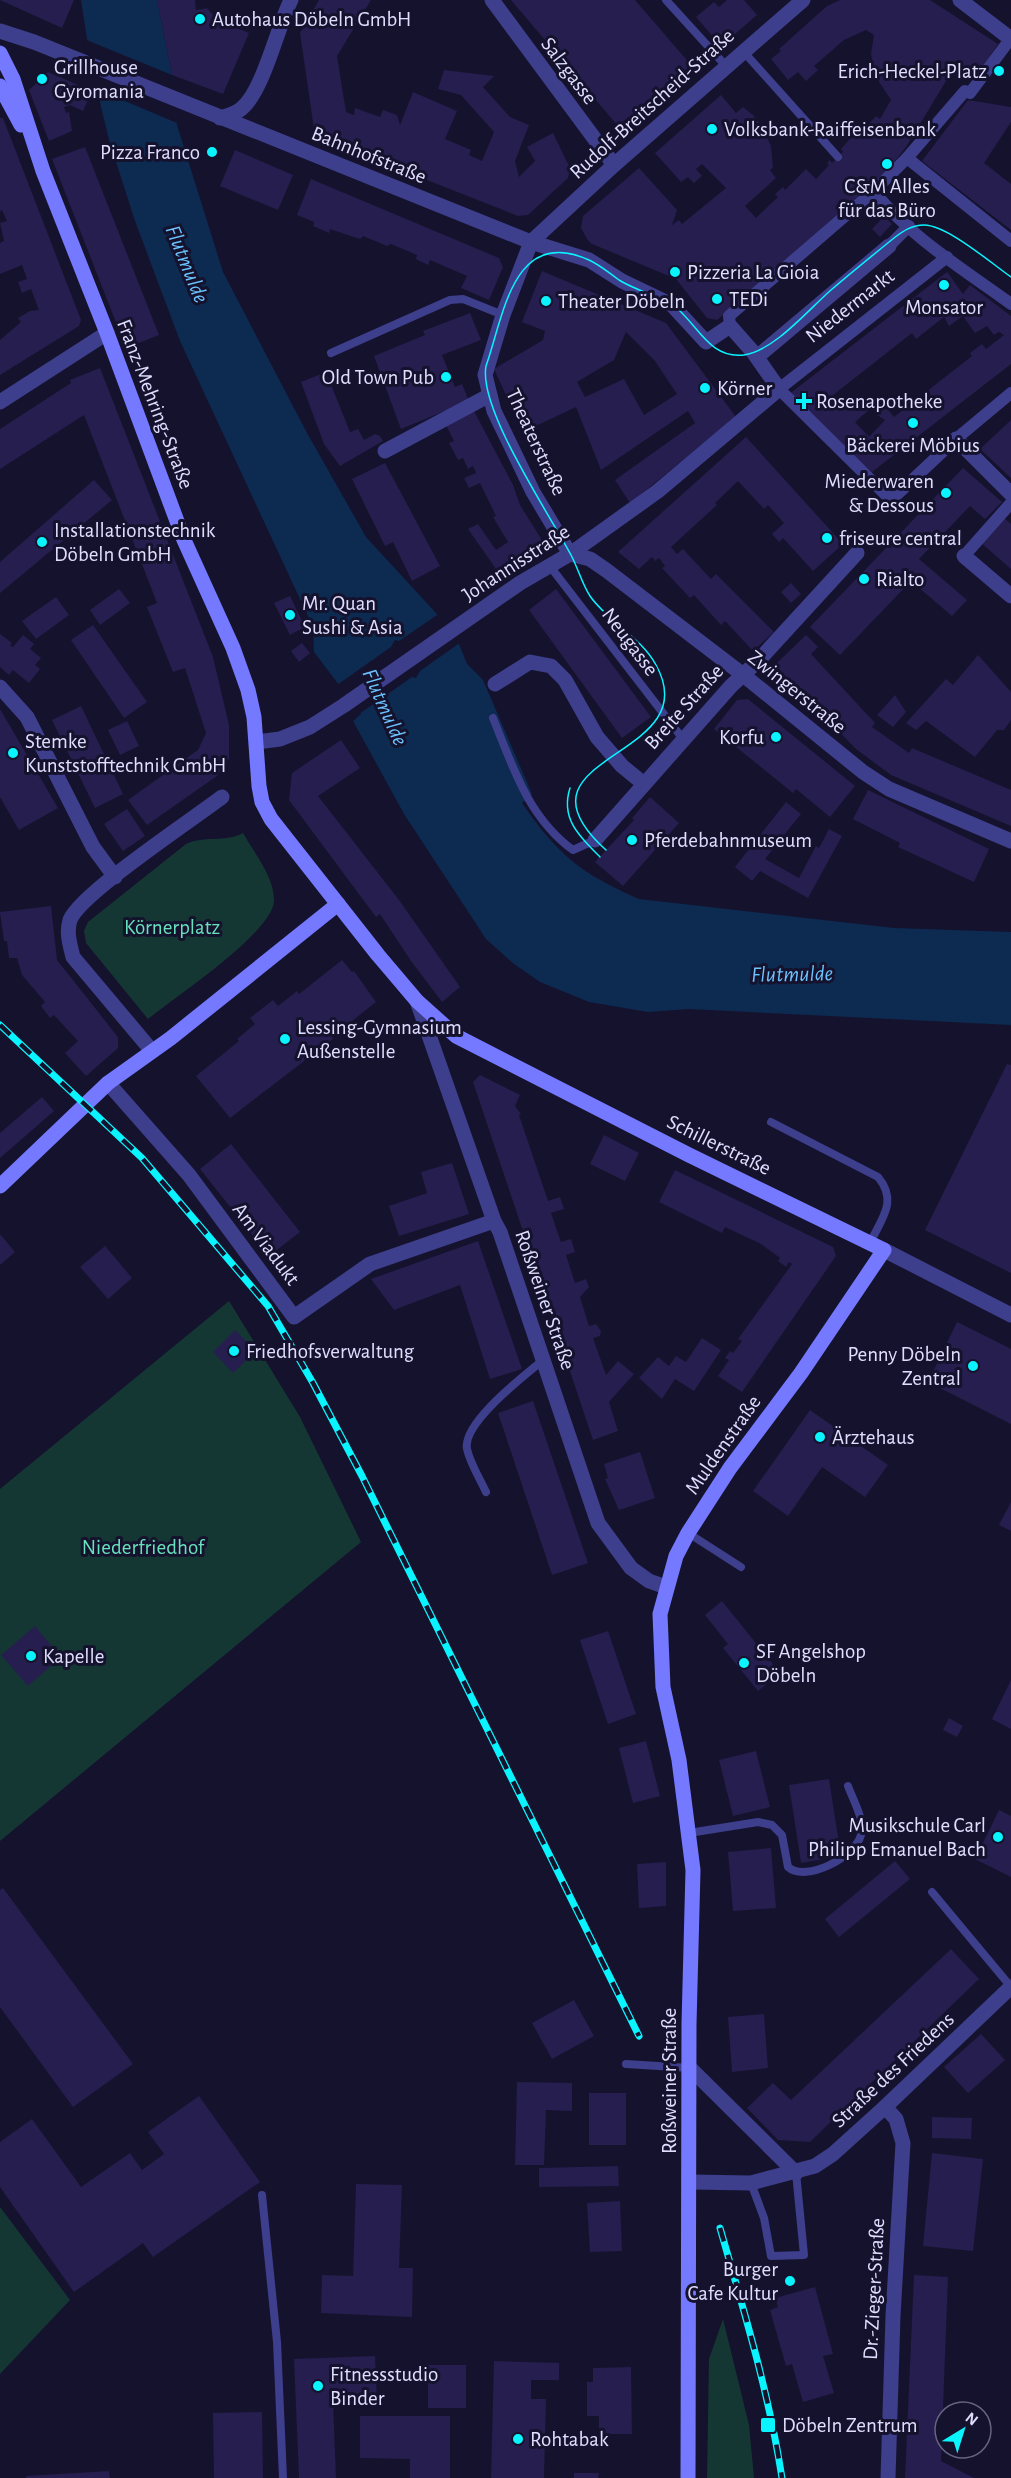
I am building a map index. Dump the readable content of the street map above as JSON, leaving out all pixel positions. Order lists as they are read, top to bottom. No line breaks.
{"streets":{"main road":["Franz-Mehring-Straße","Schillerstraße","Roßweiner Straße","Muldenstraße"],"street":["Salzgasse","Rudolf-Breitscheid-Straße","Bahnhofstraße","Niedermarkt","Theaterstraße","Johannisstraße","Zwingerstraße","Breite Straße","Am Viadukt","Straße des Friedens","Dr.-Zieger-Straße"],"lane":["Neugasse"]},"crossings":[["Salzgasse","Rudolf-Breitscheid-Straße"],["Rudolf-Breitscheid-Straße","Bahnhofstraße"],["Rudolf-Breitscheid-Straße","Theaterstraße"],["Bahnhofstraße","Theaterstraße"],["Niedermarkt","Johannisstraße"],["Franz-Mehring-Straße","Johannisstraße"],["Theaterstraße","Johannisstraße"],["Theaterstraße","Zwingerstraße"],["Johannisstraße","Neugasse"],["Johannisstraße","Zwingerstraße"],["Neugasse","Breite Straße"],["Zwingerstraße","Breite Straße"],["Schillerstraße","Roßweiner Straße"],["Schillerstraße","Muldenstraße"],["Am Viadukt","Roßweiner Straße"],["Roßweiner Straße","Muldenstraße"],["Roßweiner Straße","Straße des Friedens"],["Straße des Friedens","Dr.-Zieger-Straße"]],"water":["Flutmulde"],"parks":["Körnerplatz","Niederfriedhof"],"places":{"other":["Autohaus Döbeln GmbH","Erich-Heckel-Platz","Grillhouse Gyromania","Volksbank-Raiffeisenbank","Pizza Franco","C&M Alles für das Büro","Pizzeria La Gioia","Monsator","TEDi","Theater Döbeln","Old Town Pub","Körner","Bäckerei Möbius","Miederwaren & Dessous","friseure central","Installationstechnik Döbeln GmbH","Rialto","Mr. Quan Sushi & Asia","Korfu","Stemke Kunststofftechnik GmbH","Pferdebahnmuseum","Lessing-Gymnasium Außenstelle","Friedhofsverwaltung","Penny Döbeln Zentral","Ärztehaus","Kapelle","SF Angelshop Döbeln","Musikschule Carl Philipp Emanuel Bach","Burger Cafe Kultur","Fitnessstudio Binder","Rohtabak"],"health":["Rosenapotheke"],"transit":["Döbeln Zentrum"]},"north":"top right"}
